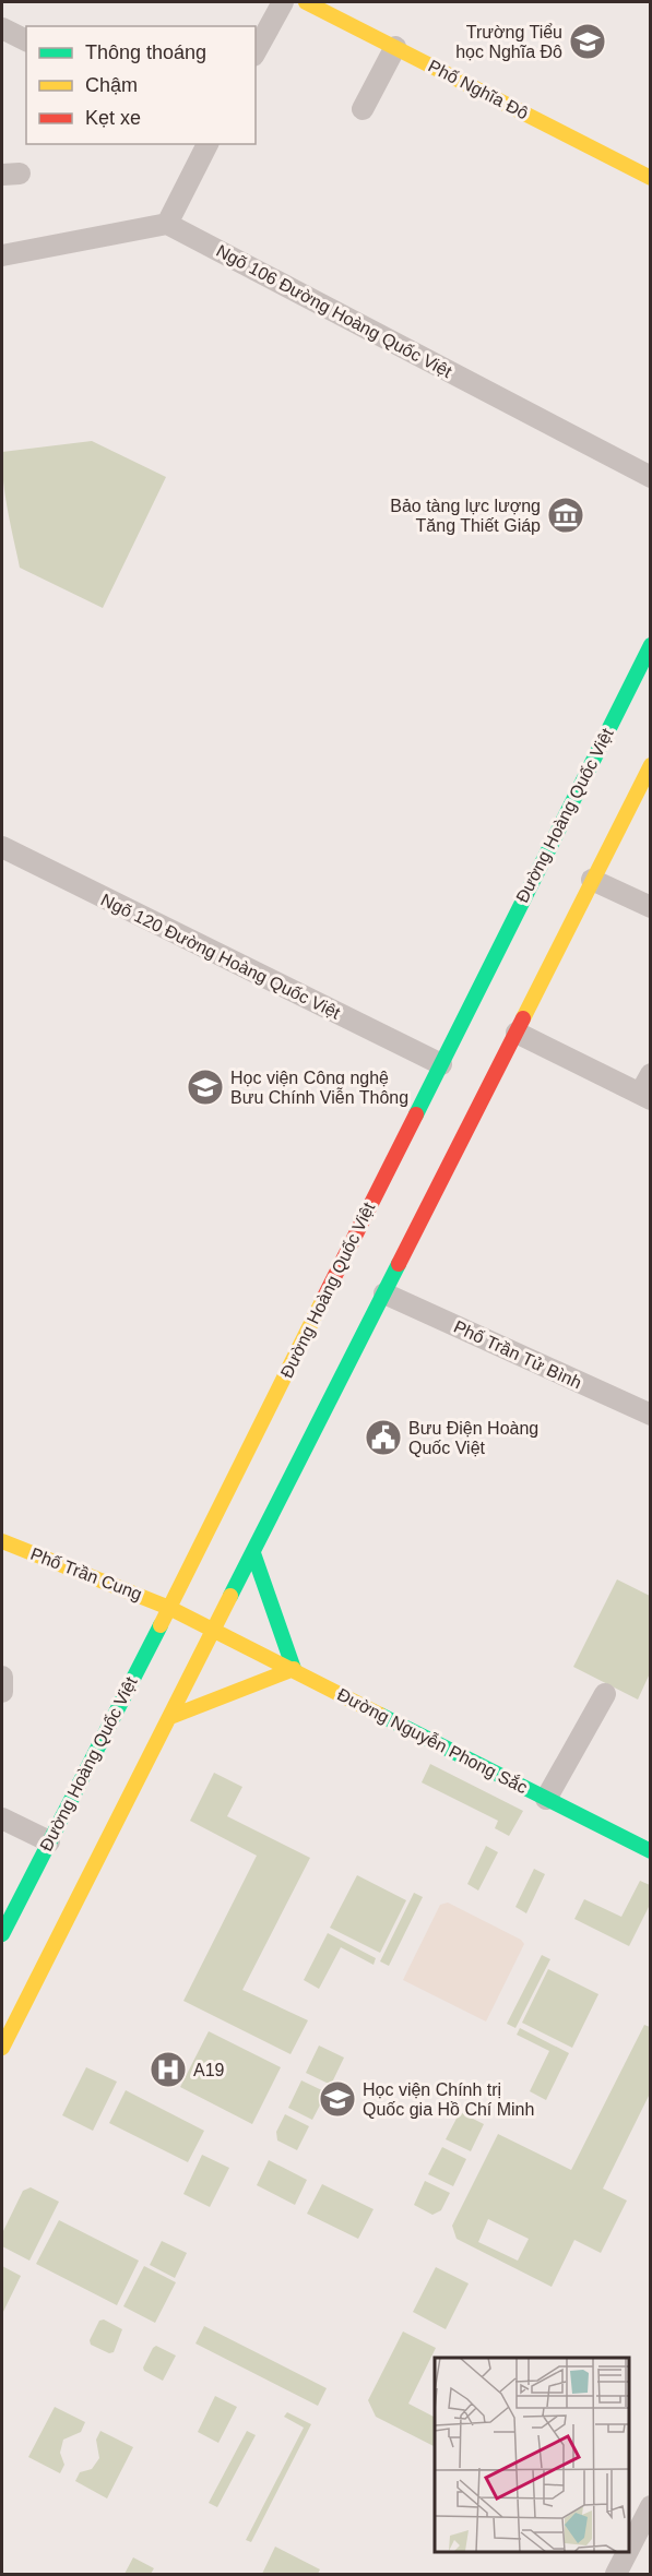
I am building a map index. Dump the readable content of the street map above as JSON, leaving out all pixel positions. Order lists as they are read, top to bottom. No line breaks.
{"streets":{"main road":["Phố Nghĩa Đô","Đường Hoàng Quốc Việt","Phố Trần Cung","Đường Nguyễn Phong Sắc"],"street":["Ngõ 106 Đường Hoàng Quốc Việt","Ngõ 120 Đường Hoàng Quốc Việt","Phố Trần Tử Bình"]},"crossings":[["Đường Hoàng Quốc Việt","Ngõ 120 Đường Hoàng Quốc Việt"],["Đường Hoàng Quốc Việt","Phố Trần Cung"],["Phố Trần Cung","Đường Nguyễn Phong Sắc"]],"places":{"school or university":["Trường Tiểu học Nghĩa Đô","Học viện Công nghệ Bưu Chính Viễn Thông","Học viện Chính trị Quốc gia Hồ Chí Minh"],"museum":["Bảo tàng lực lượng Tăng Thiết Giáp"],"public building":["Bưu Điện Hoàng Quốc Việt"],"hospital":["A19"]},"legend":["Thông thoáng","Chậm","Kẹt xe"]}
